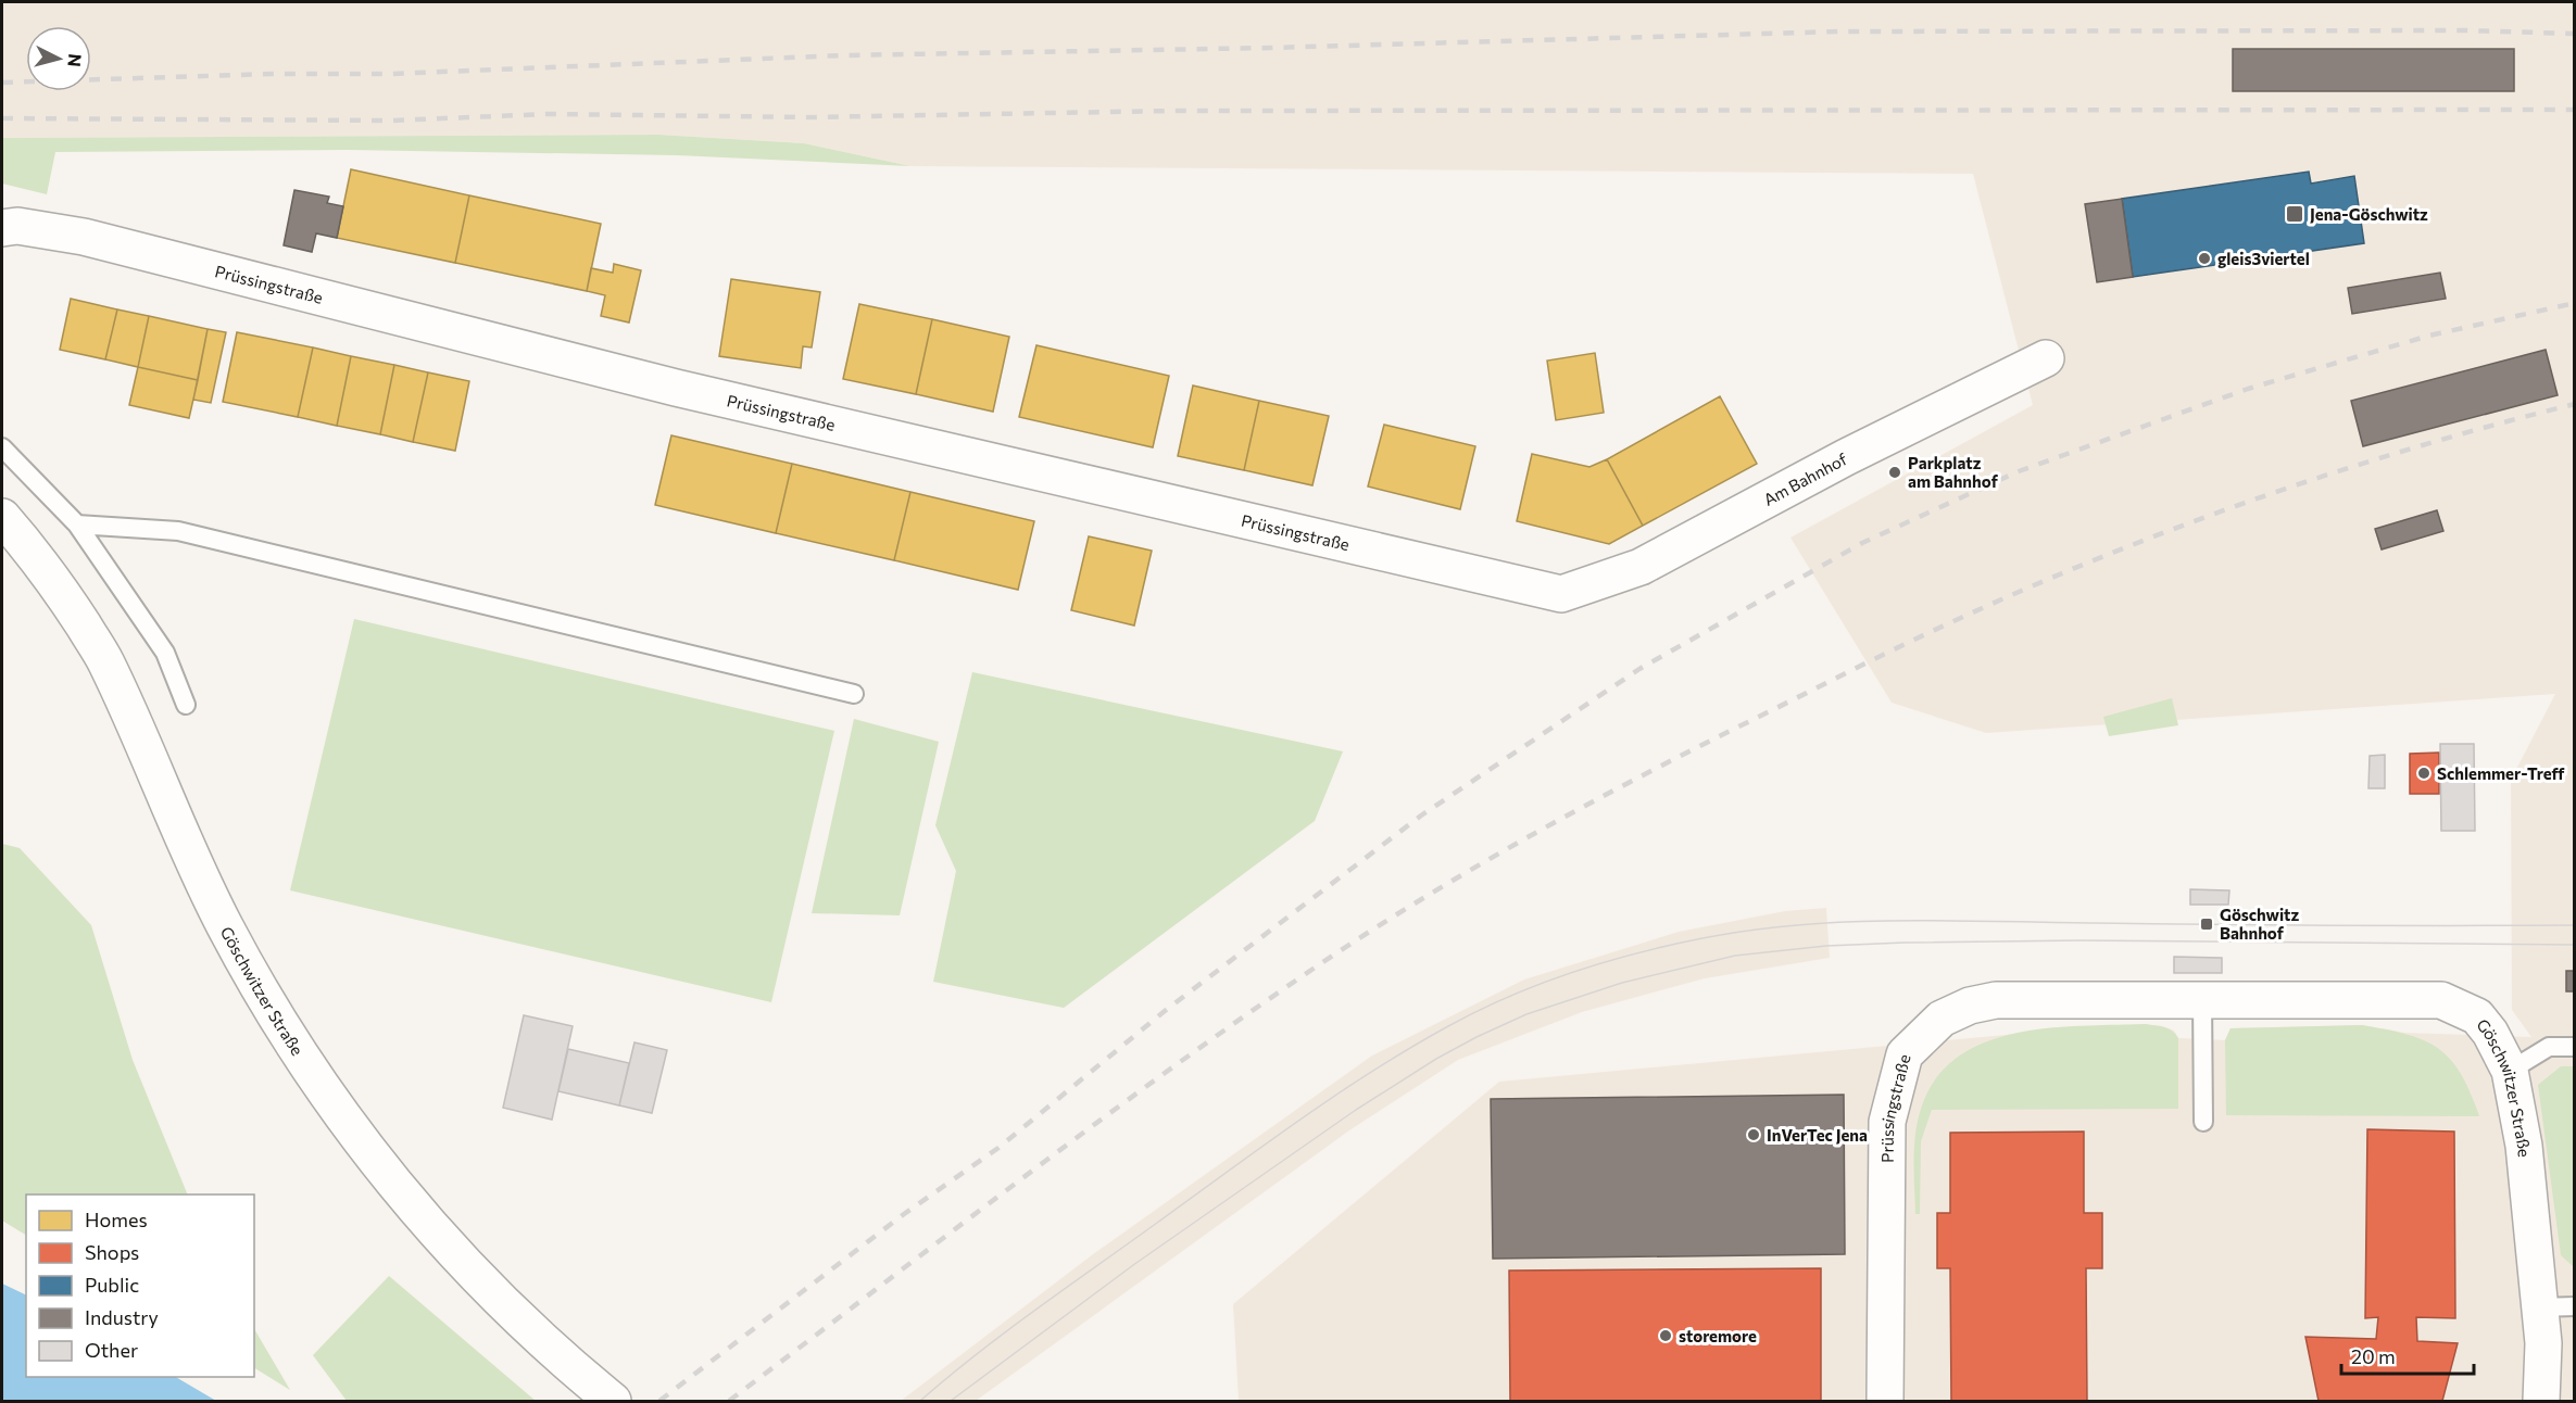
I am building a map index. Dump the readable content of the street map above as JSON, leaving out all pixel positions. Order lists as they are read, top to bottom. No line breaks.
{"streets":{"street":["Prüssingstraße","Am Bahnhof","Göschwitzer Straße"]},"crossings":[["Prüssingstraße","Am Bahnhof"],["Prüssingstraße","Göschwitzer Straße"]],"places":{"transit":["Jena-Göschwitz","Göschwitz Bahnhof"],"other":["gleis3viertel","Parkplatz am Bahnhof","Schlemmer-Treff","InVerTec Jena","storemore"]},"legend":["Homes","Shops","Public","Industry","Other"],"scale_bar":"20 m","north":"right"}
